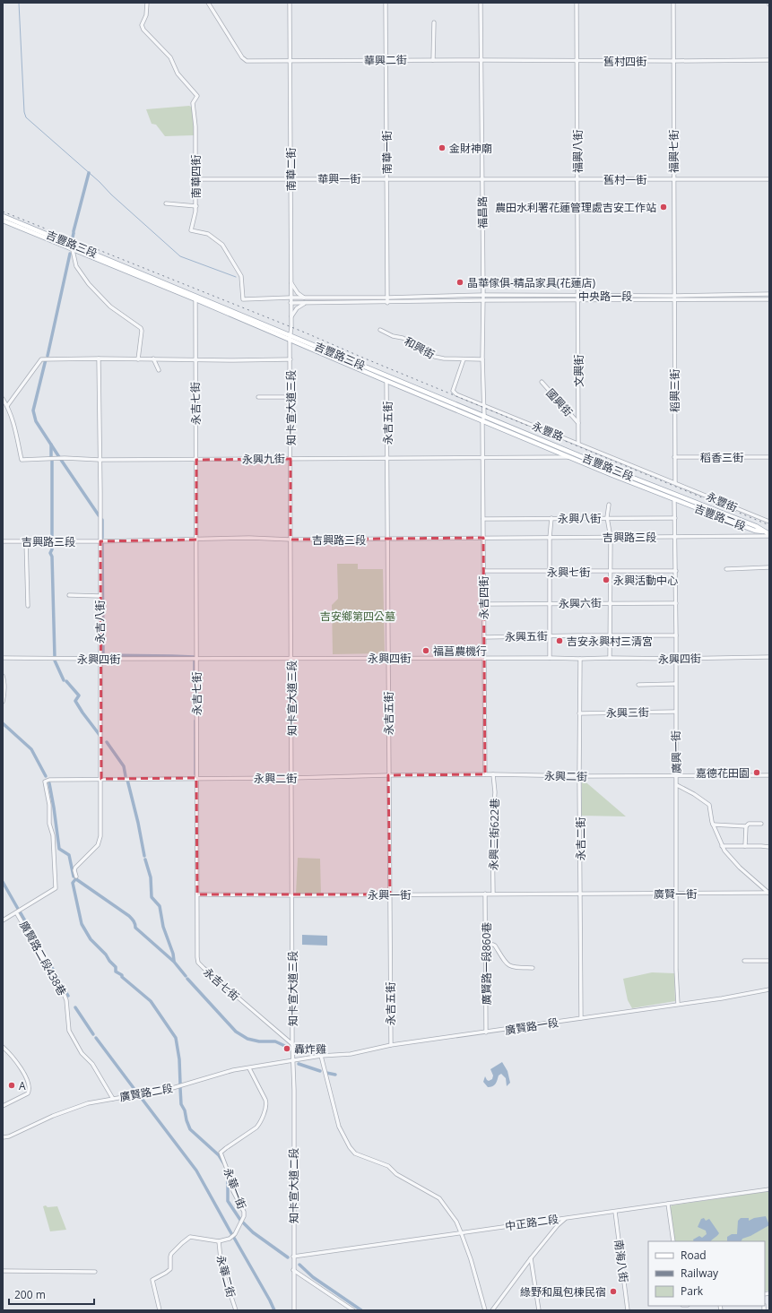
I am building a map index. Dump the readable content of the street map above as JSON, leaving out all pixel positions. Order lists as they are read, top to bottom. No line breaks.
{"streets":{"main road":["吉豐路三段","吉豐路二段"],"street":["華興二街","舊村四街","福興八街","福興七街","南華一街","南華二街","南華四街","華興一街","舊村一街","福昌路","中央路一段","和興街","文興街","稻興三街","國興街","永吉七街","知卡宣大道三段","永吉五街","永豐路","稻香三街","永興九街","永豐街","永興八街","吉興路三段","永興七街","永吉四街","永興六街","永吉八街","永興五街","永興四街","永興三街","廣興一街","永興二街","永興二街622巷","永吉二街","廣賢一街","永興一街","廣賢路二段438巷","廣賢路一段860巷","廣賢路一段","廣賢路二段","知卡宣大道二段","永華一街","中正路二段","南海八街","永華二街"]},"crossings":[["華興二街","舊村四街"],["華興二街","南華一街"],["華興二街","南華二街"],["華興二街","福昌路"],["舊村四街","福興八街"],["舊村四街","福興七街"],["舊村四街","福昌路"],["福興八街","舊村一街"],["福興八街","中央路一段"],["福興八街","文興街"],["福興七街","舊村一街"],["福興七街","中央路一段"],["福興七街","稻興三街"],["南華一街","華興一街"],["南華一街","中央路一段"],["南華二街","南華四街"],["南華二街","華興一街"],["南華二街","吉豐路三段"],["南華二街","中央路一段"],["南華二街","知卡宣大道三段"],["南華四街","華興一街"],["南華四街","中央路一段"],["華興一街","舊村一街"],["華興一街","福昌路"],["舊村一街","福昌路"],["福昌路","吉豐路三段"],["福昌路","中央路一段"],["福昌路","和興街"],["福昌路","永豐路"],["福昌路","永吉四街"],["吉豐路三段","永吉七街"],["吉豐路三段","知卡宣大道三段"],["吉豐路三段","永吉五街"],["吉豐路三段","永興九街"],["吉豐路三段","吉豐路二段"],["吉豐路三段","永吉四街"],["吉豐路三段","廣興一街"],["中央路一段","文興街"],["中央路一段","稻興三街"],["和興街","永豐路"],["文興街","國興街"],["文興街","永豐路"],["稻興三街","永豐路"],["稻興三街","稻香三街"],["稻興三街","永豐街"],["永吉七街","知卡宣大道三段"],["永吉七街","永興九街"],["永吉七街","吉興路三段"],["永吉七街","永興四街"],["永吉七街","永興二街"],["永吉七街","永興一街"],["知卡宣大道三段","永興九街"],["知卡宣大道三段","吉興路三段"],["知卡宣大道三段","永興四街"],["知卡宣大道三段","永興二街"],["知卡宣大道三段","永興一街"],["知卡宣大道三段","廣賢路一段"],["知卡宣大道三段","廣賢路二段"],["知卡宣大道三段","知卡宣大道二段"],["永吉五街","永興九街"],["永吉五街","吉興路三段"],["永吉五街","永興四街"],["永吉五街","永興二街"],["永吉五街","永興一街"],["永吉五街","廣賢路一段"],["永豐路","永豐街"],["永興九街","永吉四街"],["永興九街","永吉八街"],["吉豐路二段","吉興路三段"],["吉豐路二段","廣興一街"],["永興八街","永吉四街"],["永興八街","廣興一街"],["吉興路三段","永吉四街"],["吉興路三段","永吉八街"],["吉興路三段","廣興一街"],["永興七街","永吉四街"],["永興七街","廣興一街"],["永吉四街","永興六街"],["永吉四街","永興五街"],["永吉四街","永興四街"],["永吉四街","永興二街"],["永興六街","廣興一街"],["永吉八街","永興四街"],["永吉八街","永興二街"],["永興五街","廣興一街"],["永興四街","廣興一街"],["永興四街","永吉二街"],["永興三街","廣興一街"],["永興三街","永吉二街"],["廣興一街","永興二街"],["廣興一街","廣賢一街"],["廣興一街","廣賢路一段"],["永興二街","永興二街622巷"],["永興二街","永吉二街"],["永興二街","廣賢路二段438巷"],["永興二街622巷","永興一街"],["永吉二街","廣賢一街"],["永吉二街","永興一街"],["永吉二街","廣賢路一段"],["廣賢一街","永興一街"],["永興一街","廣賢路一段860巷"],["廣賢路二段438巷","廣賢路二段"],["廣賢路一段860巷","廣賢路一段"],["廣賢路一段","廣賢路二段"],["廣賢路一段","知卡宣大道二段"],["廣賢路二段","知卡宣大道二段"],["廣賢路二段","永華一街"],["知卡宣大道二段","中正路二段"],["永華一街","永華二街"],["中正路二段","南海八街"]],"parks":["吉安鄉第四公墓"],"places":["金財神廟","農田水利署花蓮管理處吉安工作站","晶華傢俱-精品家具(花蓮店)","永興活動中心","吉安永興村三清宮","福菖農機行","嘉德花田園","轟炸雞","A","綠野和風包棟民宿"],"legend":["Road","Railway","Park"],"scale_bar":"200 m"}
